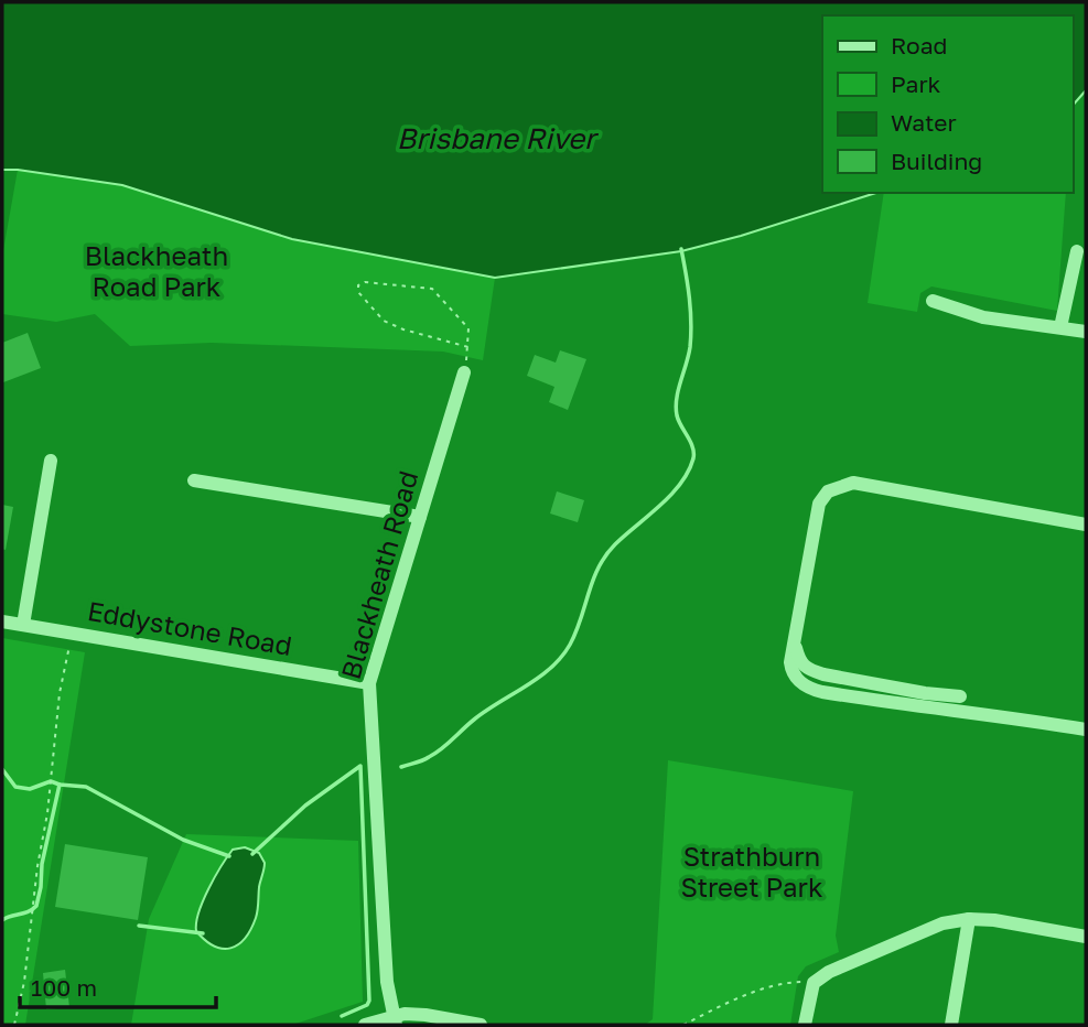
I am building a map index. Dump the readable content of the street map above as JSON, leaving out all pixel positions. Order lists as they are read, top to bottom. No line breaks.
{"streets":{"street":["Blackheath Road","Eddystone Road"]},"crossings":[["Blackheath Road","Eddystone Road"]],"water":["Brisbane River"],"parks":["Blackheath Road Park","Strathburn Street Park"],"legend":["Road","Park","Water","Building"],"scale_bar":"100 m"}
